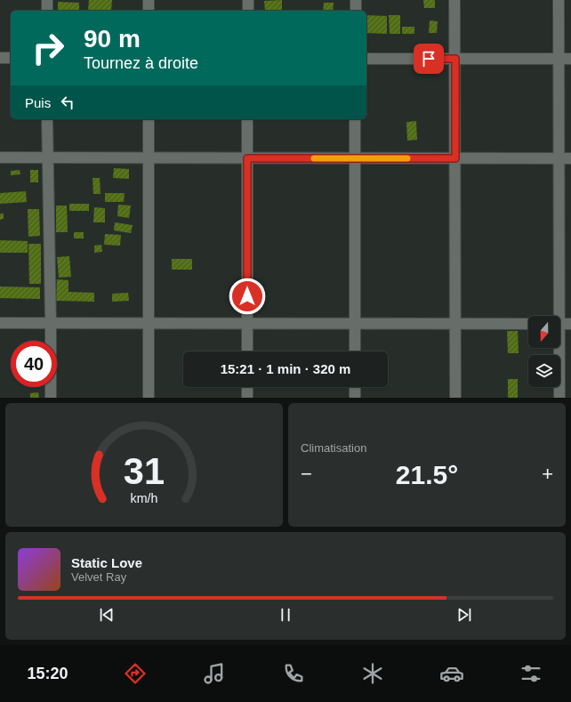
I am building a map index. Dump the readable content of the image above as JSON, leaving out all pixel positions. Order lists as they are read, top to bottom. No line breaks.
{"north":"bottom","page":{"turn":["90 m","Tournez à droite"],"then":"Puis","limit":"40","trip":"15:21 · 1 min · 320 m","tile":"Climatisation","heat":["−","21.5°","+"],"song":["Static Love","Velvet Ray"],"tabs":"15:20","gauge":["31","km/h"]}}
